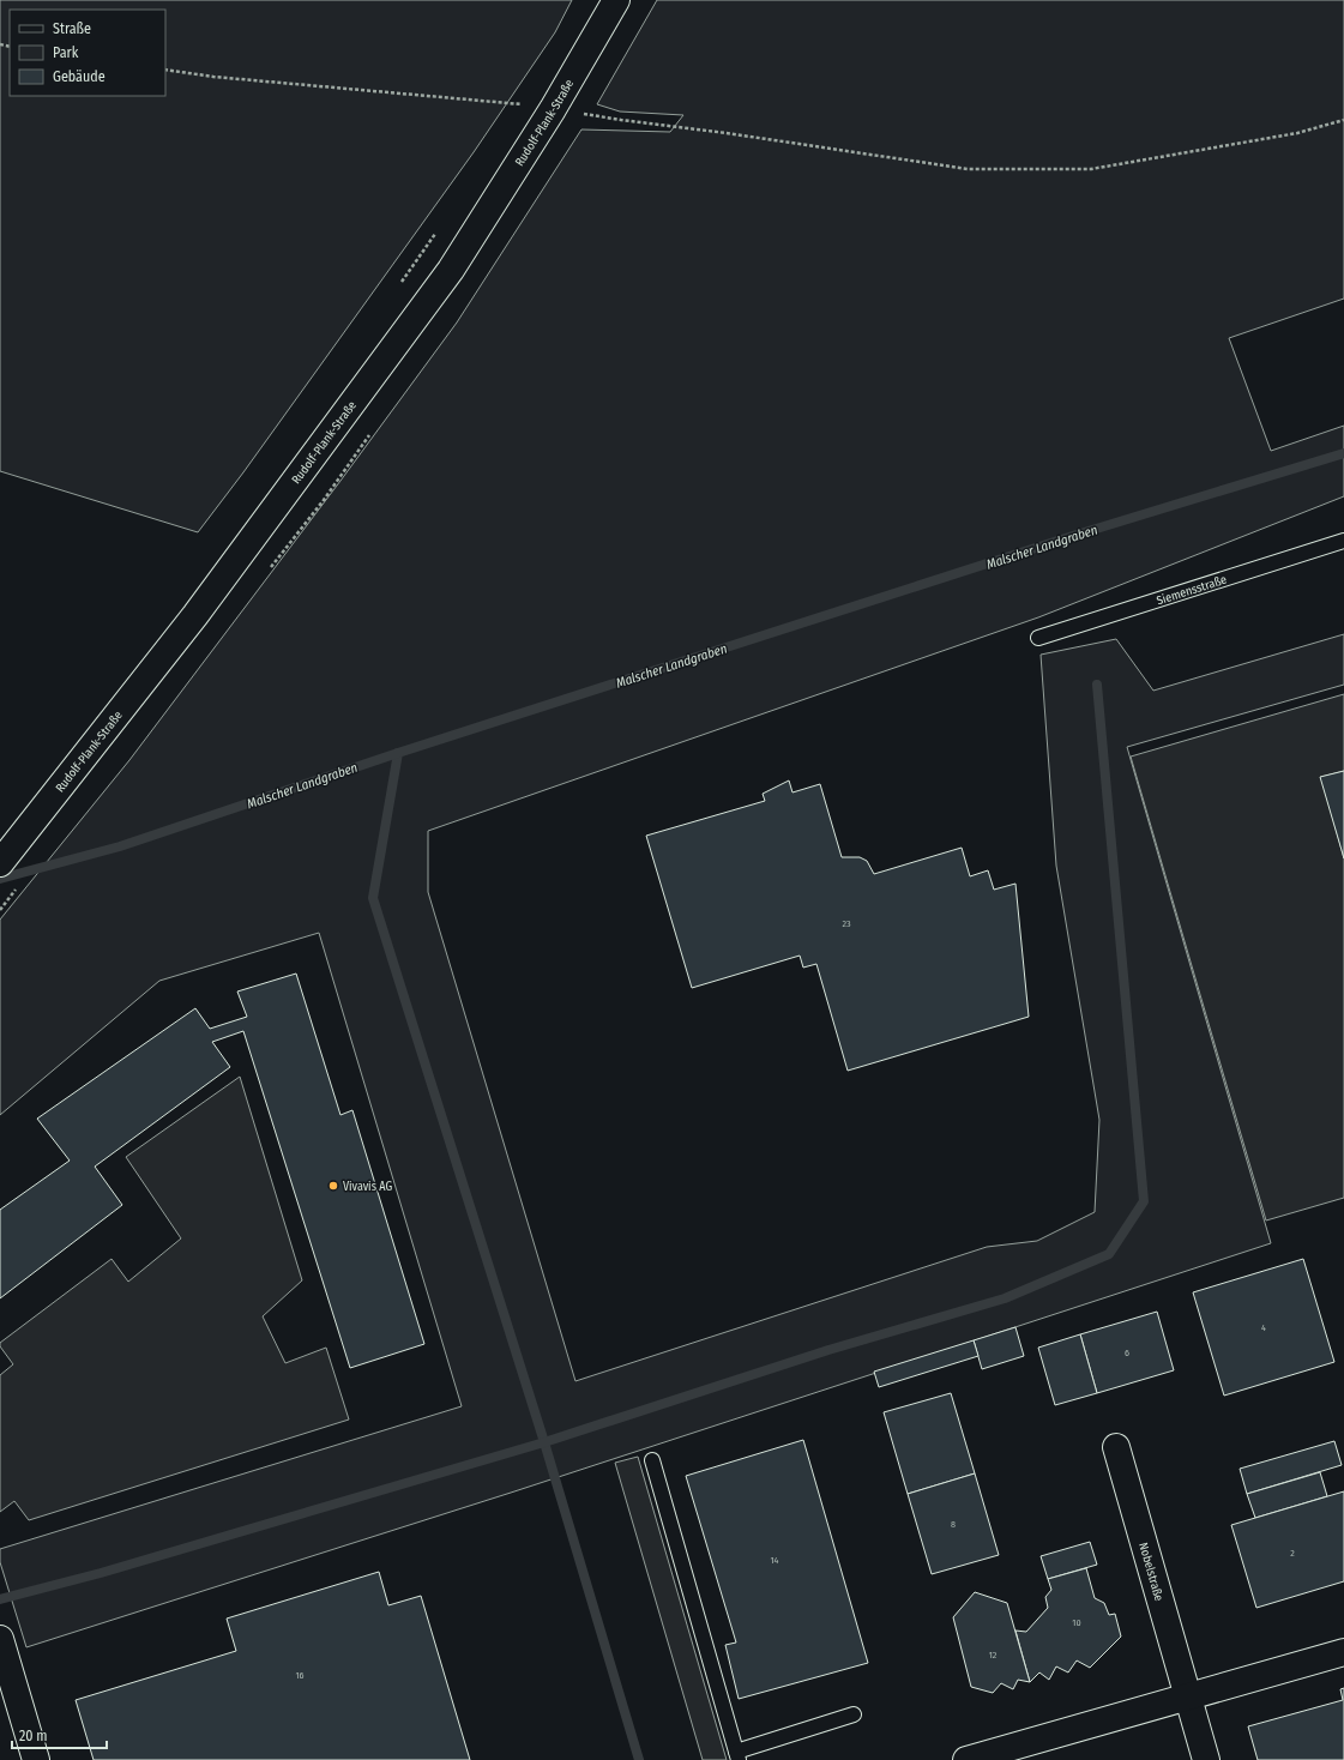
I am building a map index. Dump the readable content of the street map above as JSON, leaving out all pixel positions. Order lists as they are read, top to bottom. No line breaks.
{"streets":{"main road":["Rudolf-Plank-Straße","Nobelstraße"],"lane":["Siemensstraße"]},"water":["Malscher Landgraben"],"places":["Vivavis AG"],"house_numbers":["23","4","6","8","2","14","10","12","16"],"legend":["Straße","Park","Gebäude"],"scale_bar":"20 m"}
